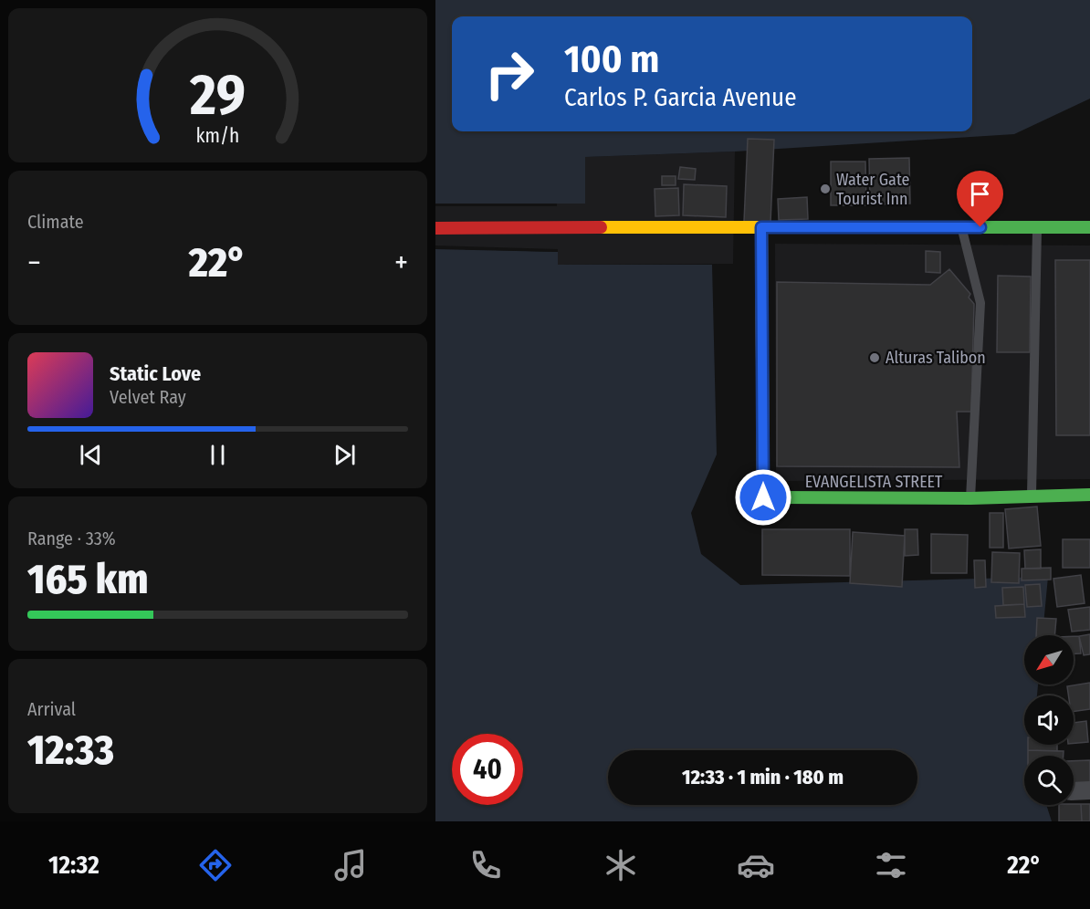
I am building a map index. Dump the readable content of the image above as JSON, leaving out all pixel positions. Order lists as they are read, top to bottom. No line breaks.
{"streets":{"main road":["EVANGELISTA STREET"]},"places":["Water Gate Tourist Inn","Alturas Talibon"],"north":"bottom left","page":{"turn":["100 m","Carlos P. Garcia Avenue"],"tile":["Climate",["Range · 33%","165 km"],["Arrival","12:33"]],"heat":["−","22°","+"],"song":["Static Love","Velvet Ray"],"limit":"40","trip":"12:33 · 1 min · 180 m","tabs":["12:32","22°"],"gauge":["29","km/h"]}}
